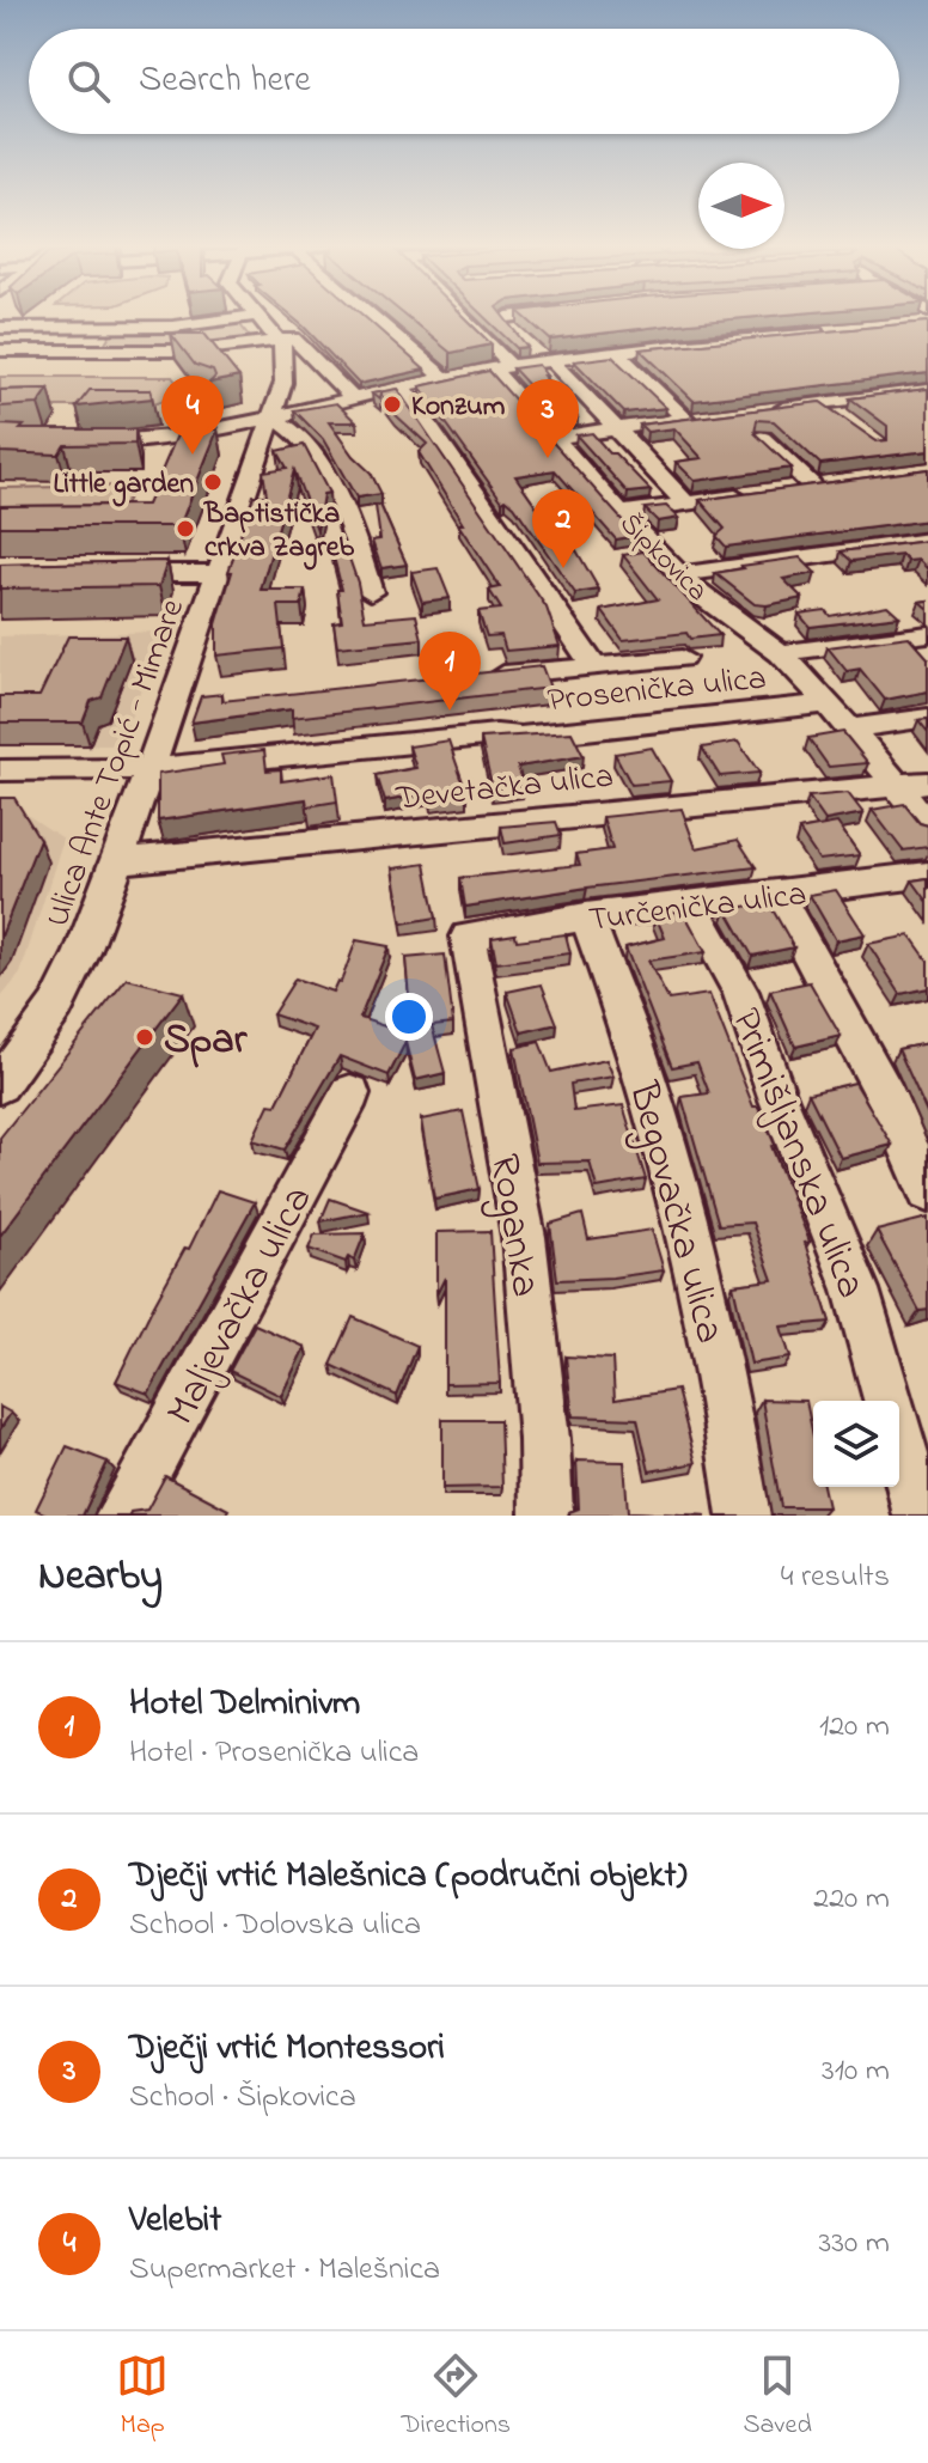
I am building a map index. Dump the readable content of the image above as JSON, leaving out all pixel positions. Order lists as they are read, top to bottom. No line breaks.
{"streets":{"street":["Šipkovica","Prosenička ulica","Ulica Ante Topić - Mimare","Devetačka ulica","Turčenička ulica","Primišljanska ulica","Begovačka ulica","Roganka","Maljevačka ulica"]},"crossings":[["Šipkovica","Prosenička ulica"],["Šipkovica","Devetačka ulica"],["Prosenička ulica","Ulica Ante Topić - Mimare"],["Ulica Ante Topić - Mimare","Devetačka ulica"],["Turčenička ulica","Primišljanska ulica"],["Turčenička ulica","Begovačka ulica"],["Turčenička ulica","Roganka"]],"places":["Konzum","Little garden","Baptistička crkva Zagreb","Spar"],"north":"right","page":{"search":"Search here","pins":["4","3","2","1"],"heading":["Nearby","4 results"],"list":[{"mark":"1","name":"Hotel Delminivm","note":"Hotel · Prosenička ulica","value":"120 m"},{"mark":"2","name":"Dječji vrtić Malešnica (područni objekt)","note":"School · Dolovska ulica","value":"220 m"},{"mark":"3","name":"Dječji vrtić Montessori","note":"School · Šipkovica","value":"310 m"},{"mark":"4","name":"Velebit","note":"Supermarket · Malešnica","value":"330 m"}],"nav":["Map","Directions","Saved"]}}
